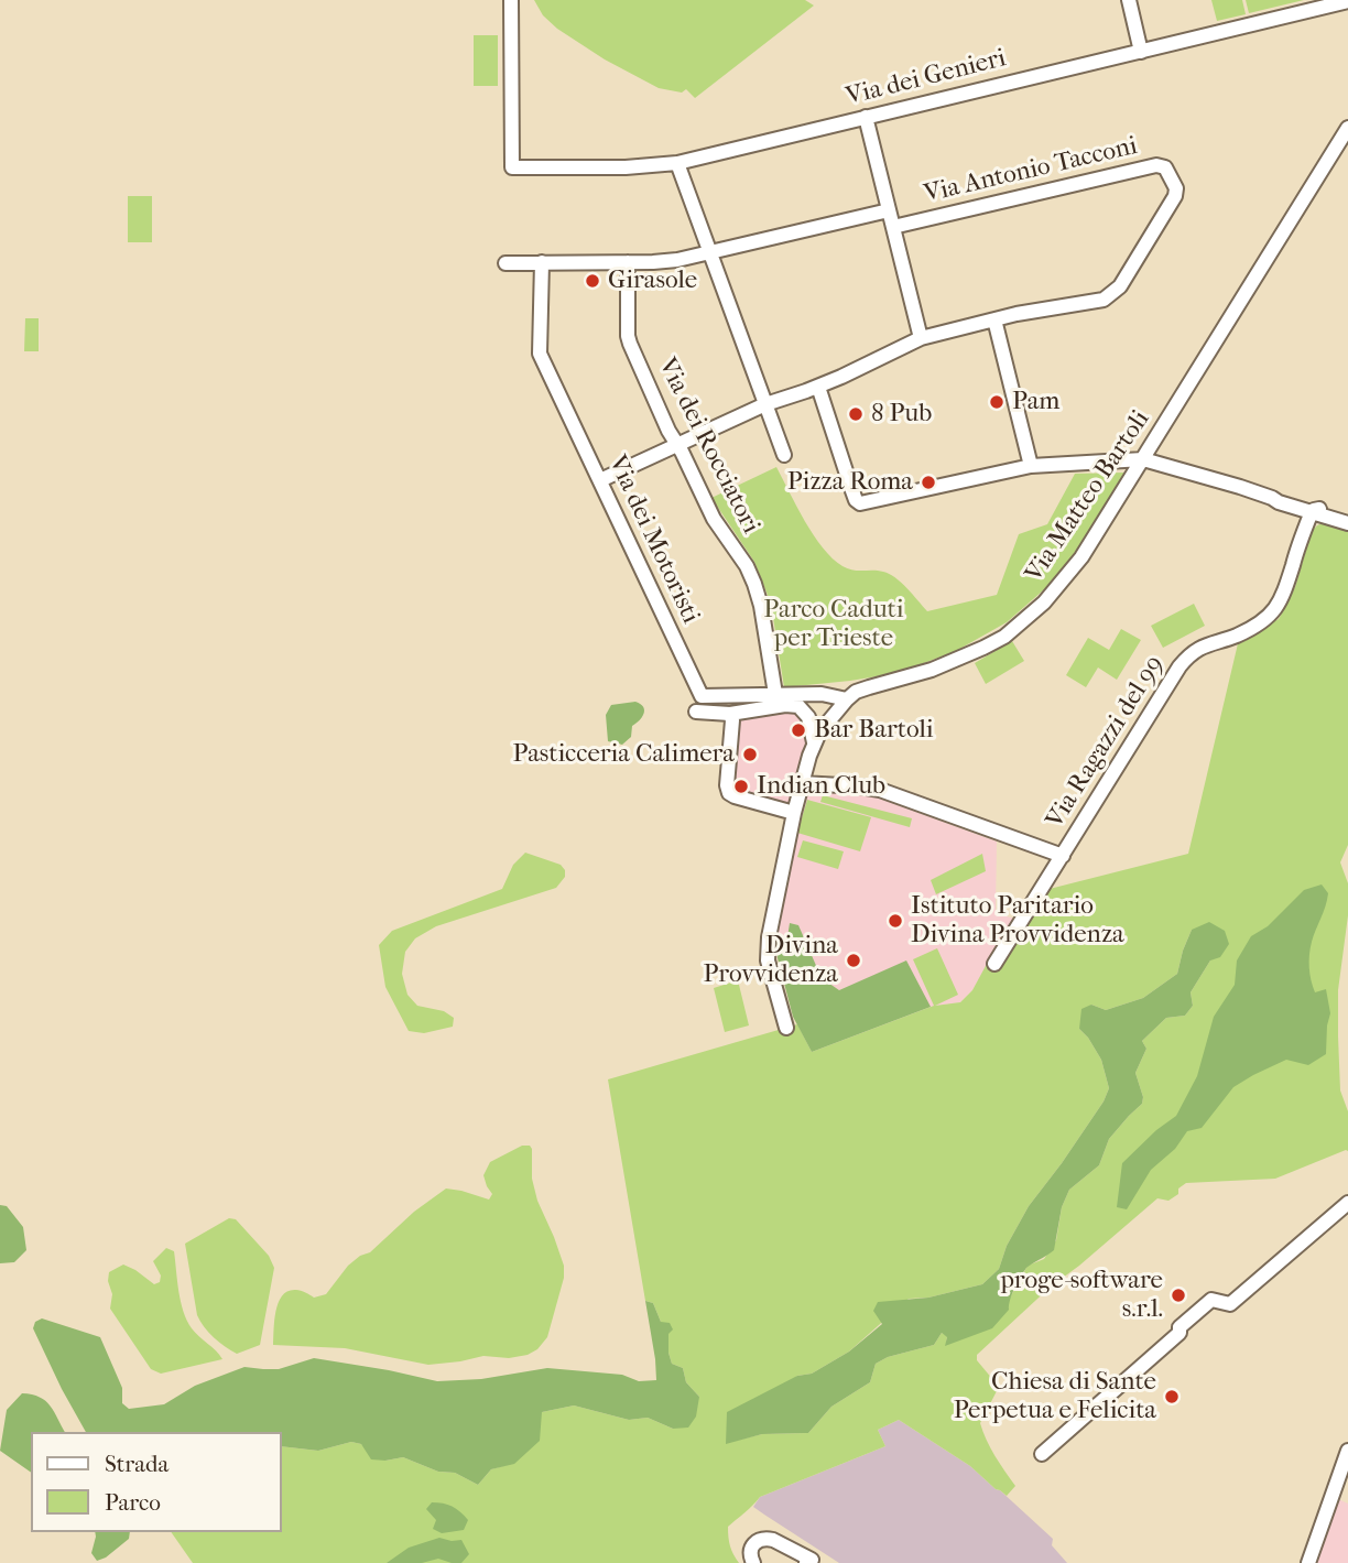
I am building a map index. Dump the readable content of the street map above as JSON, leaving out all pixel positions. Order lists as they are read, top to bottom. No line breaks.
{"streets":{"street":["Via dei Genieri","Via Antonio Tacconi","Via dei Rocciatori","Via Matteo Bartoli","Via dei Motoristi","Via Ragazzi del 99"]},"crossings":[["Via dei Rocciatori","Via dei Motoristi"],["Via Matteo Bartoli","Via dei Motoristi"]],"parks":["Parco Caduti per Trieste"],"places":["Girasole","Pam","8 Pub","Pizza Roma","Bar Bartoli","Pasticceria Calimera","Indian Club","Istituto Paritario Divina Provvidenza","Divina Provvidenza","proge-software s.r.l.","Chiesa di Sante Perpetua e Felicita"],"legend":["Strada","Parco"]}
